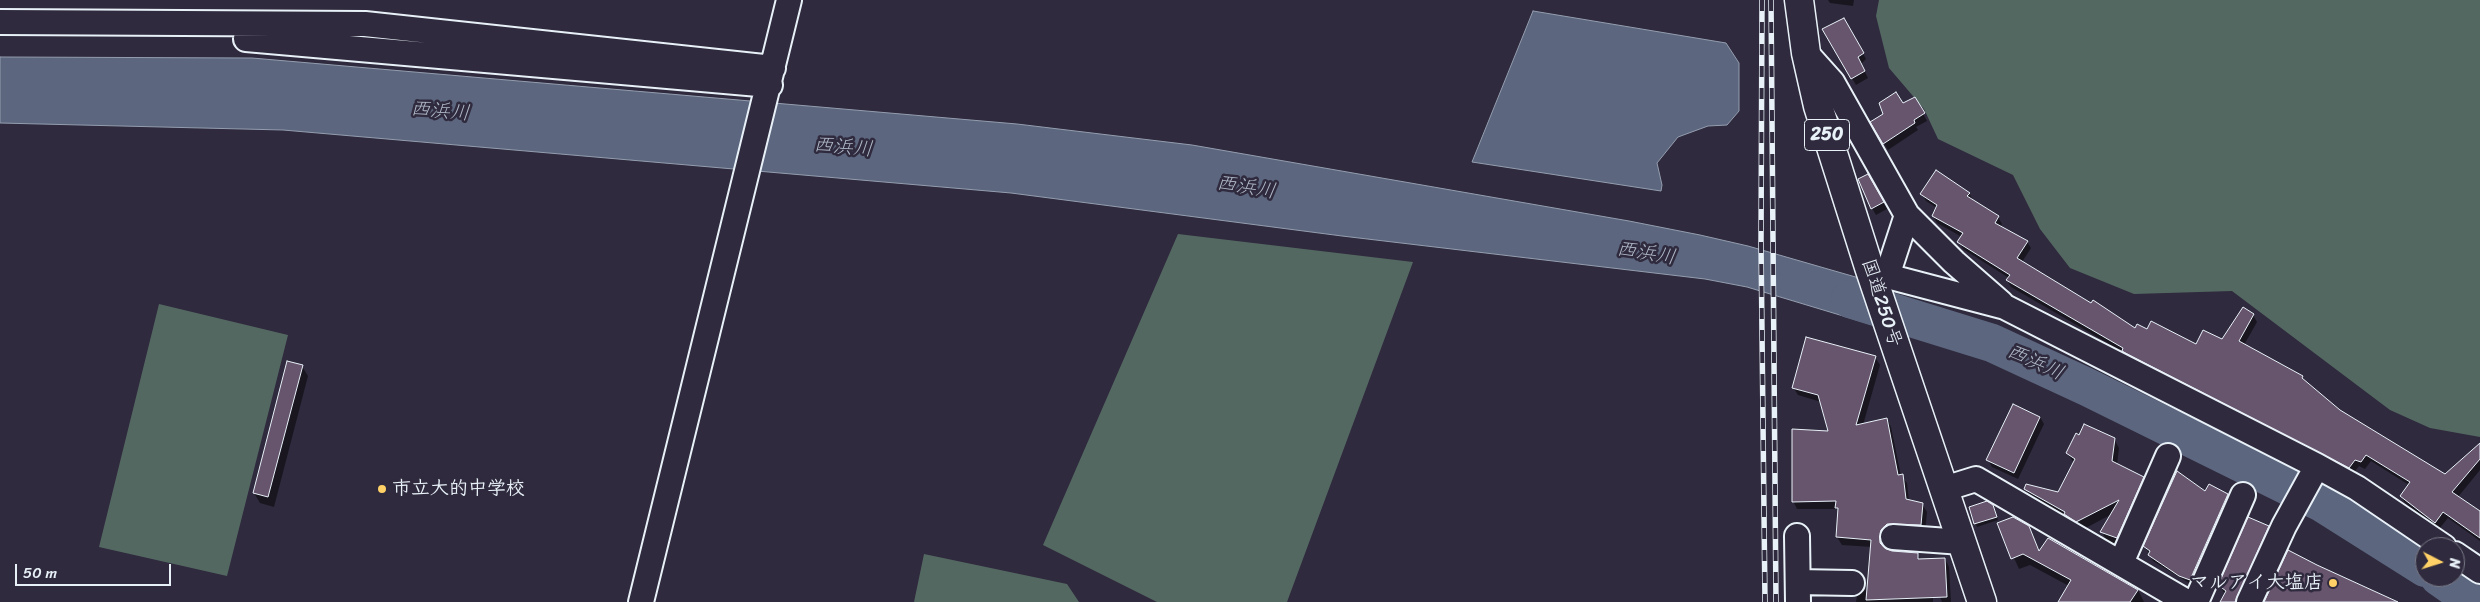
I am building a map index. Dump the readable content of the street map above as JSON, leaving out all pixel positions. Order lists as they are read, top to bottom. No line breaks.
{"streets":{"highway":["250","国道250号"]},"water":["西浜川"],"places":["市立大的中学校","マルアイ大塩店"],"scale_bar":"50 m","north":"right"}
